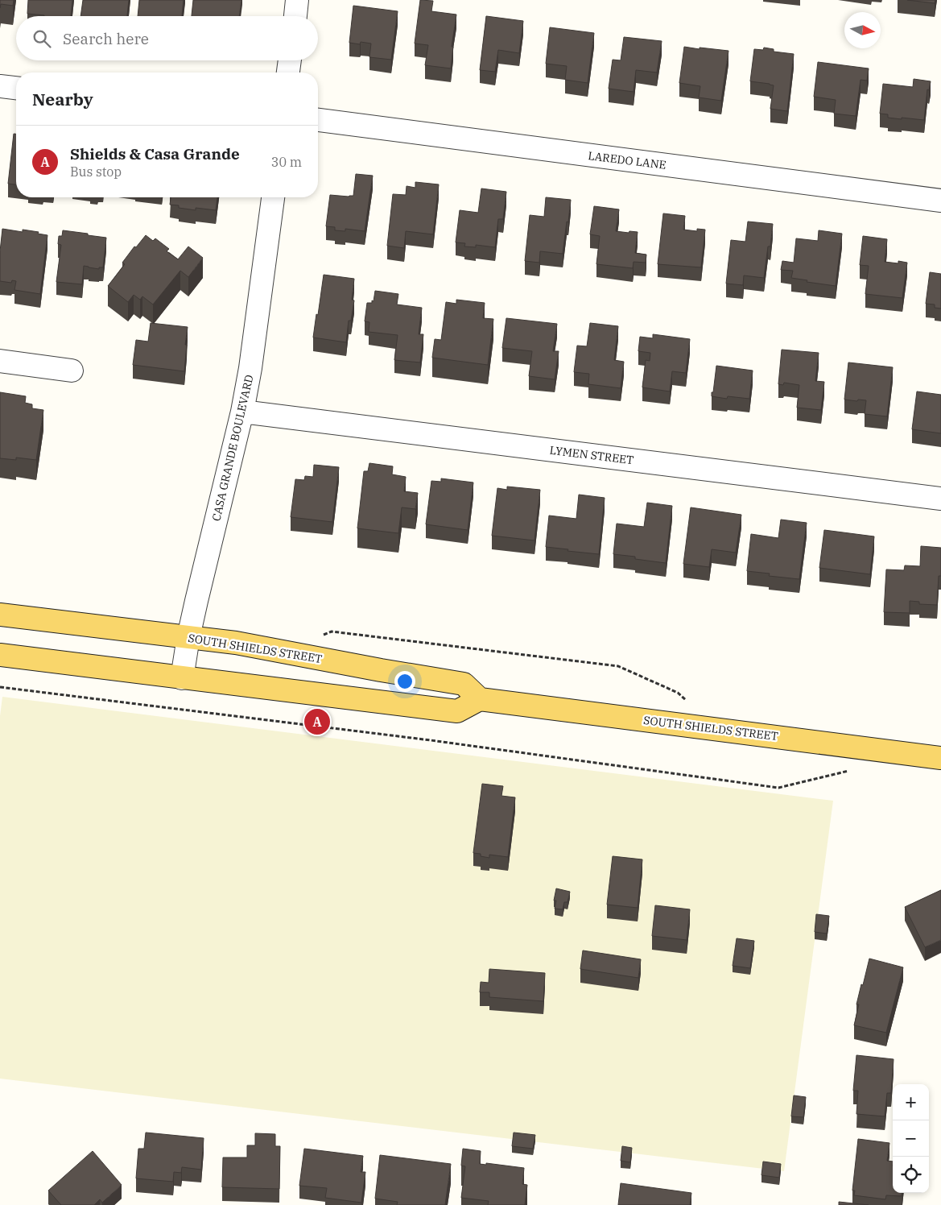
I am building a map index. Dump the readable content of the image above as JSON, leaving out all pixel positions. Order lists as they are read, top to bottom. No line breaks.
{"streets":{"main road":["SOUTH SHIELDS STREET"],"street":["LAREDO LANE","CASA GRANDE BOULEVARD","LYMEN STREET"]},"crossings":[["CASA GRANDE BOULEVARD","LYMEN STREET"],["CASA GRANDE BOULEVARD","SOUTH SHIELDS STREET"]],"north":"right","page":{"search":"Search here","heading":"Nearby","list":[{"mark":"A","name":"Shields & Casa Grande","note":"Bus stop","value":"30 m"}],"pins":"A","map_buttons":["+","−"]}}
